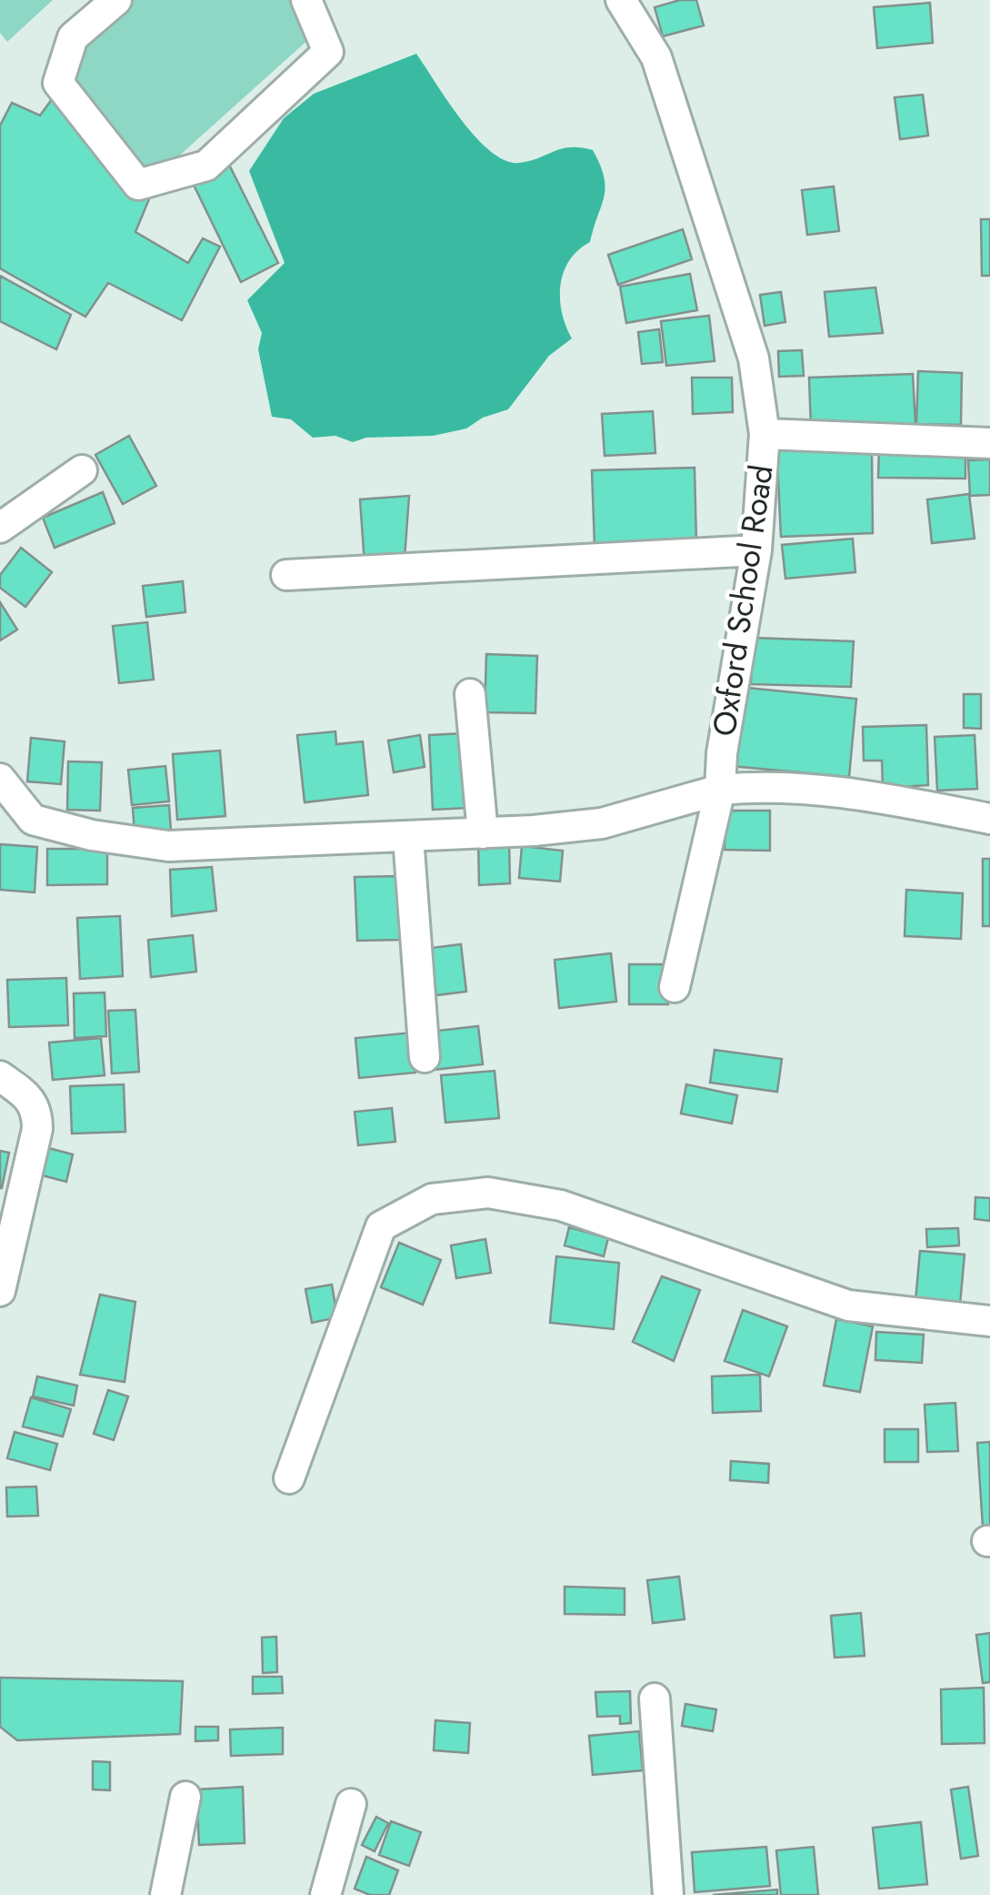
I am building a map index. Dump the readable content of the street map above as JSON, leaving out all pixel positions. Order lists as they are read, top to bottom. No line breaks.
{"streets":{"street":["Oxford School Road"]}}
